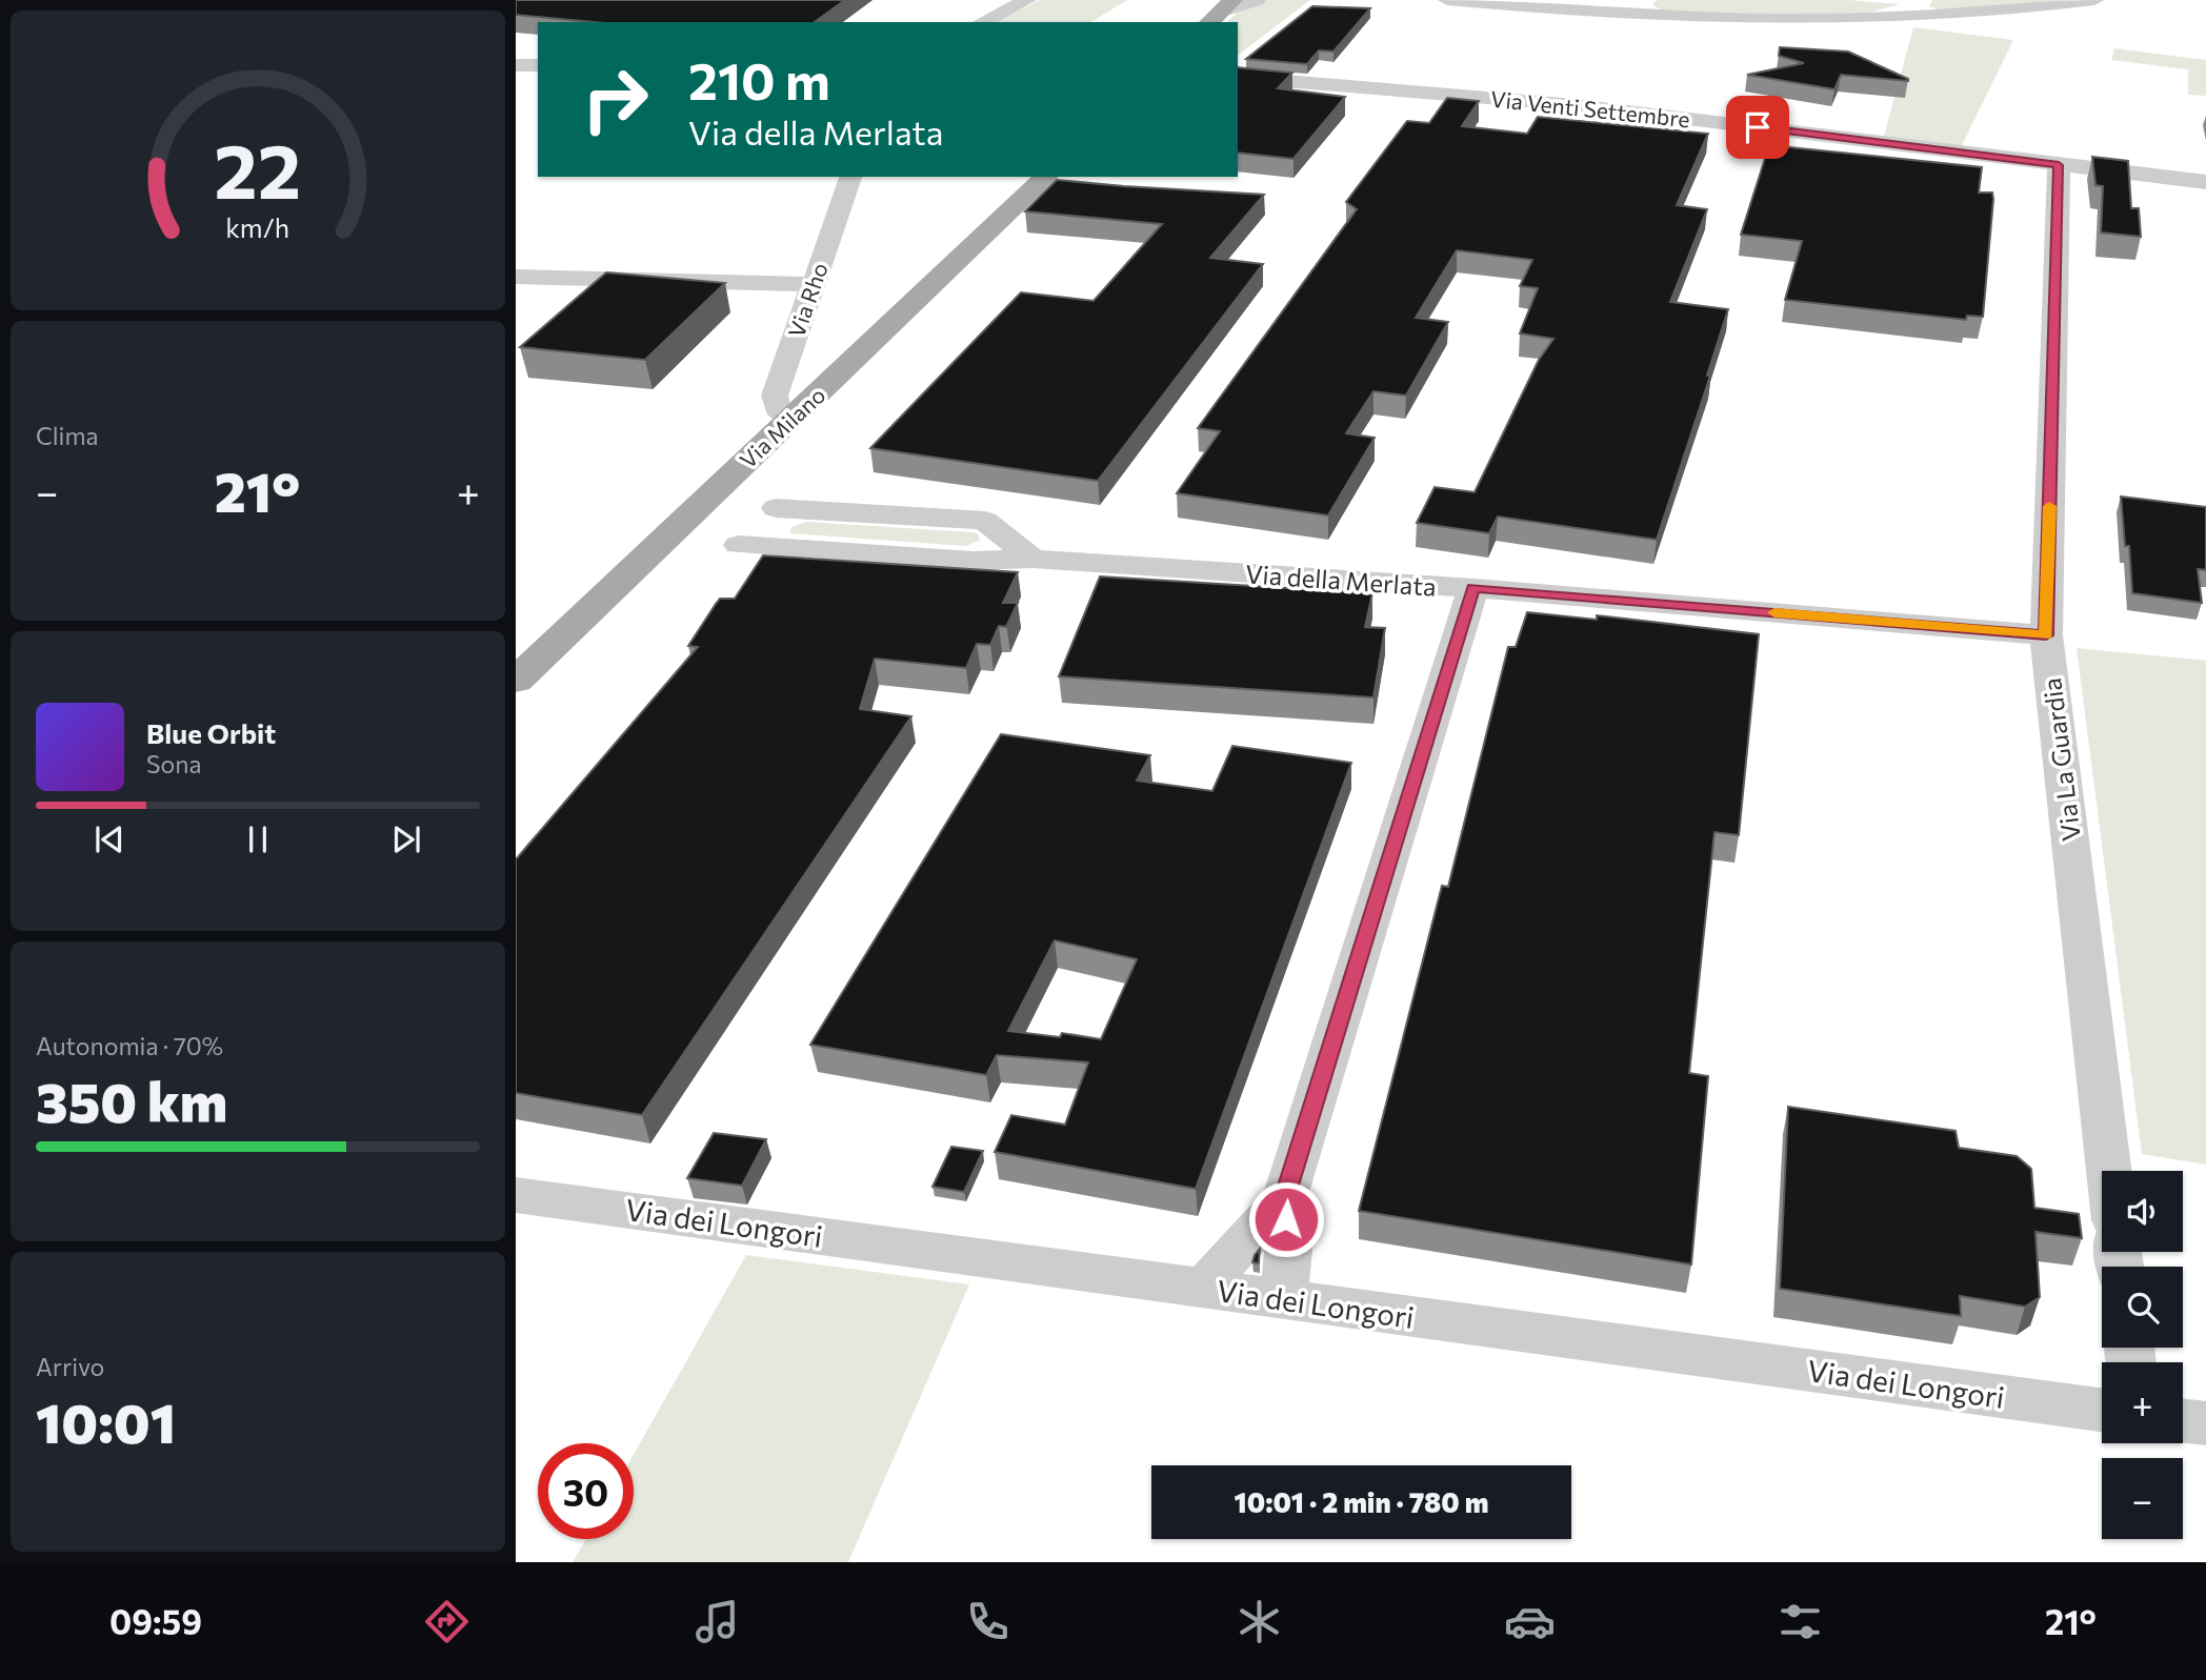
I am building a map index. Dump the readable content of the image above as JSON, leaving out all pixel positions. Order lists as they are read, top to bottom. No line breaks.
{"streets":{"main road":["Via Milano"],"street":["Via Venti Settembre","Via Rho","Via della Merlata","Via La Guardia","Via dei Longori"]},"crossings":[["Via Venti Settembre","Via La Guardia"],["Via Rho","Via Milano"],["Via della Merlata","Via La Guardia"]],"page":{"turn":["210 m","Via della Merlata"],"tile":["Clima",["Autonomia · 70%","350 km"],["Arrivo","10:01"]],"heat":["−","21°","+"],"song":["Blue Orbit","Sona"],"map_buttons":["+","−"],"limit":"30","trip":"10:01 · 2 min · 780 m","tabs":["09:59","21°"],"gauge":["22","km/h"]}}
